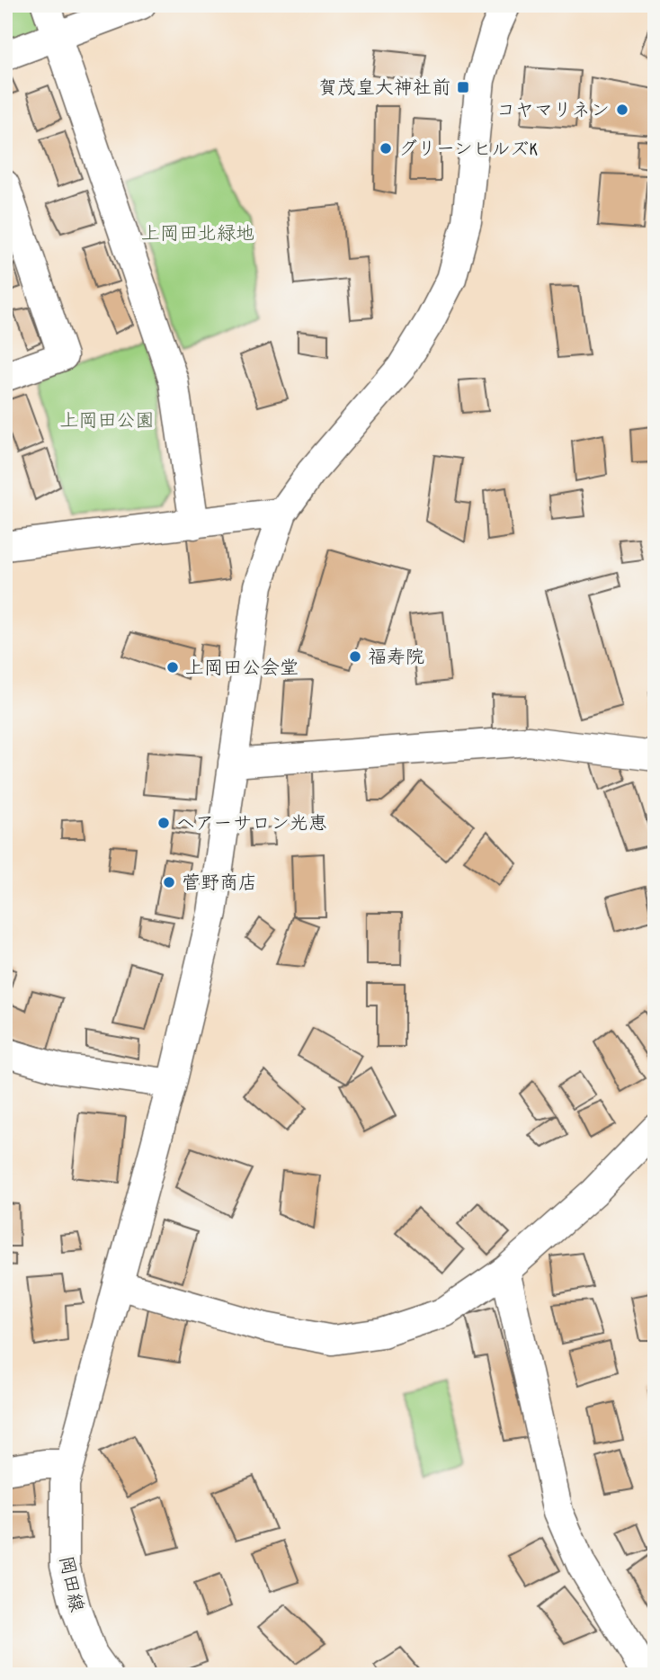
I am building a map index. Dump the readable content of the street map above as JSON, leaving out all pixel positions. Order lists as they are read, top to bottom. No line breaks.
{"streets":{"street":["岡田線"]},"parks":["上岡田北緑地","上岡田公園"],"places":{"transit":["賀茂皇大神社前"],"other":["コヤマリネン","グリーンヒルズK","福寿院","上岡田公会堂","ヘアーサロン光恵","菅野商店"]}}
